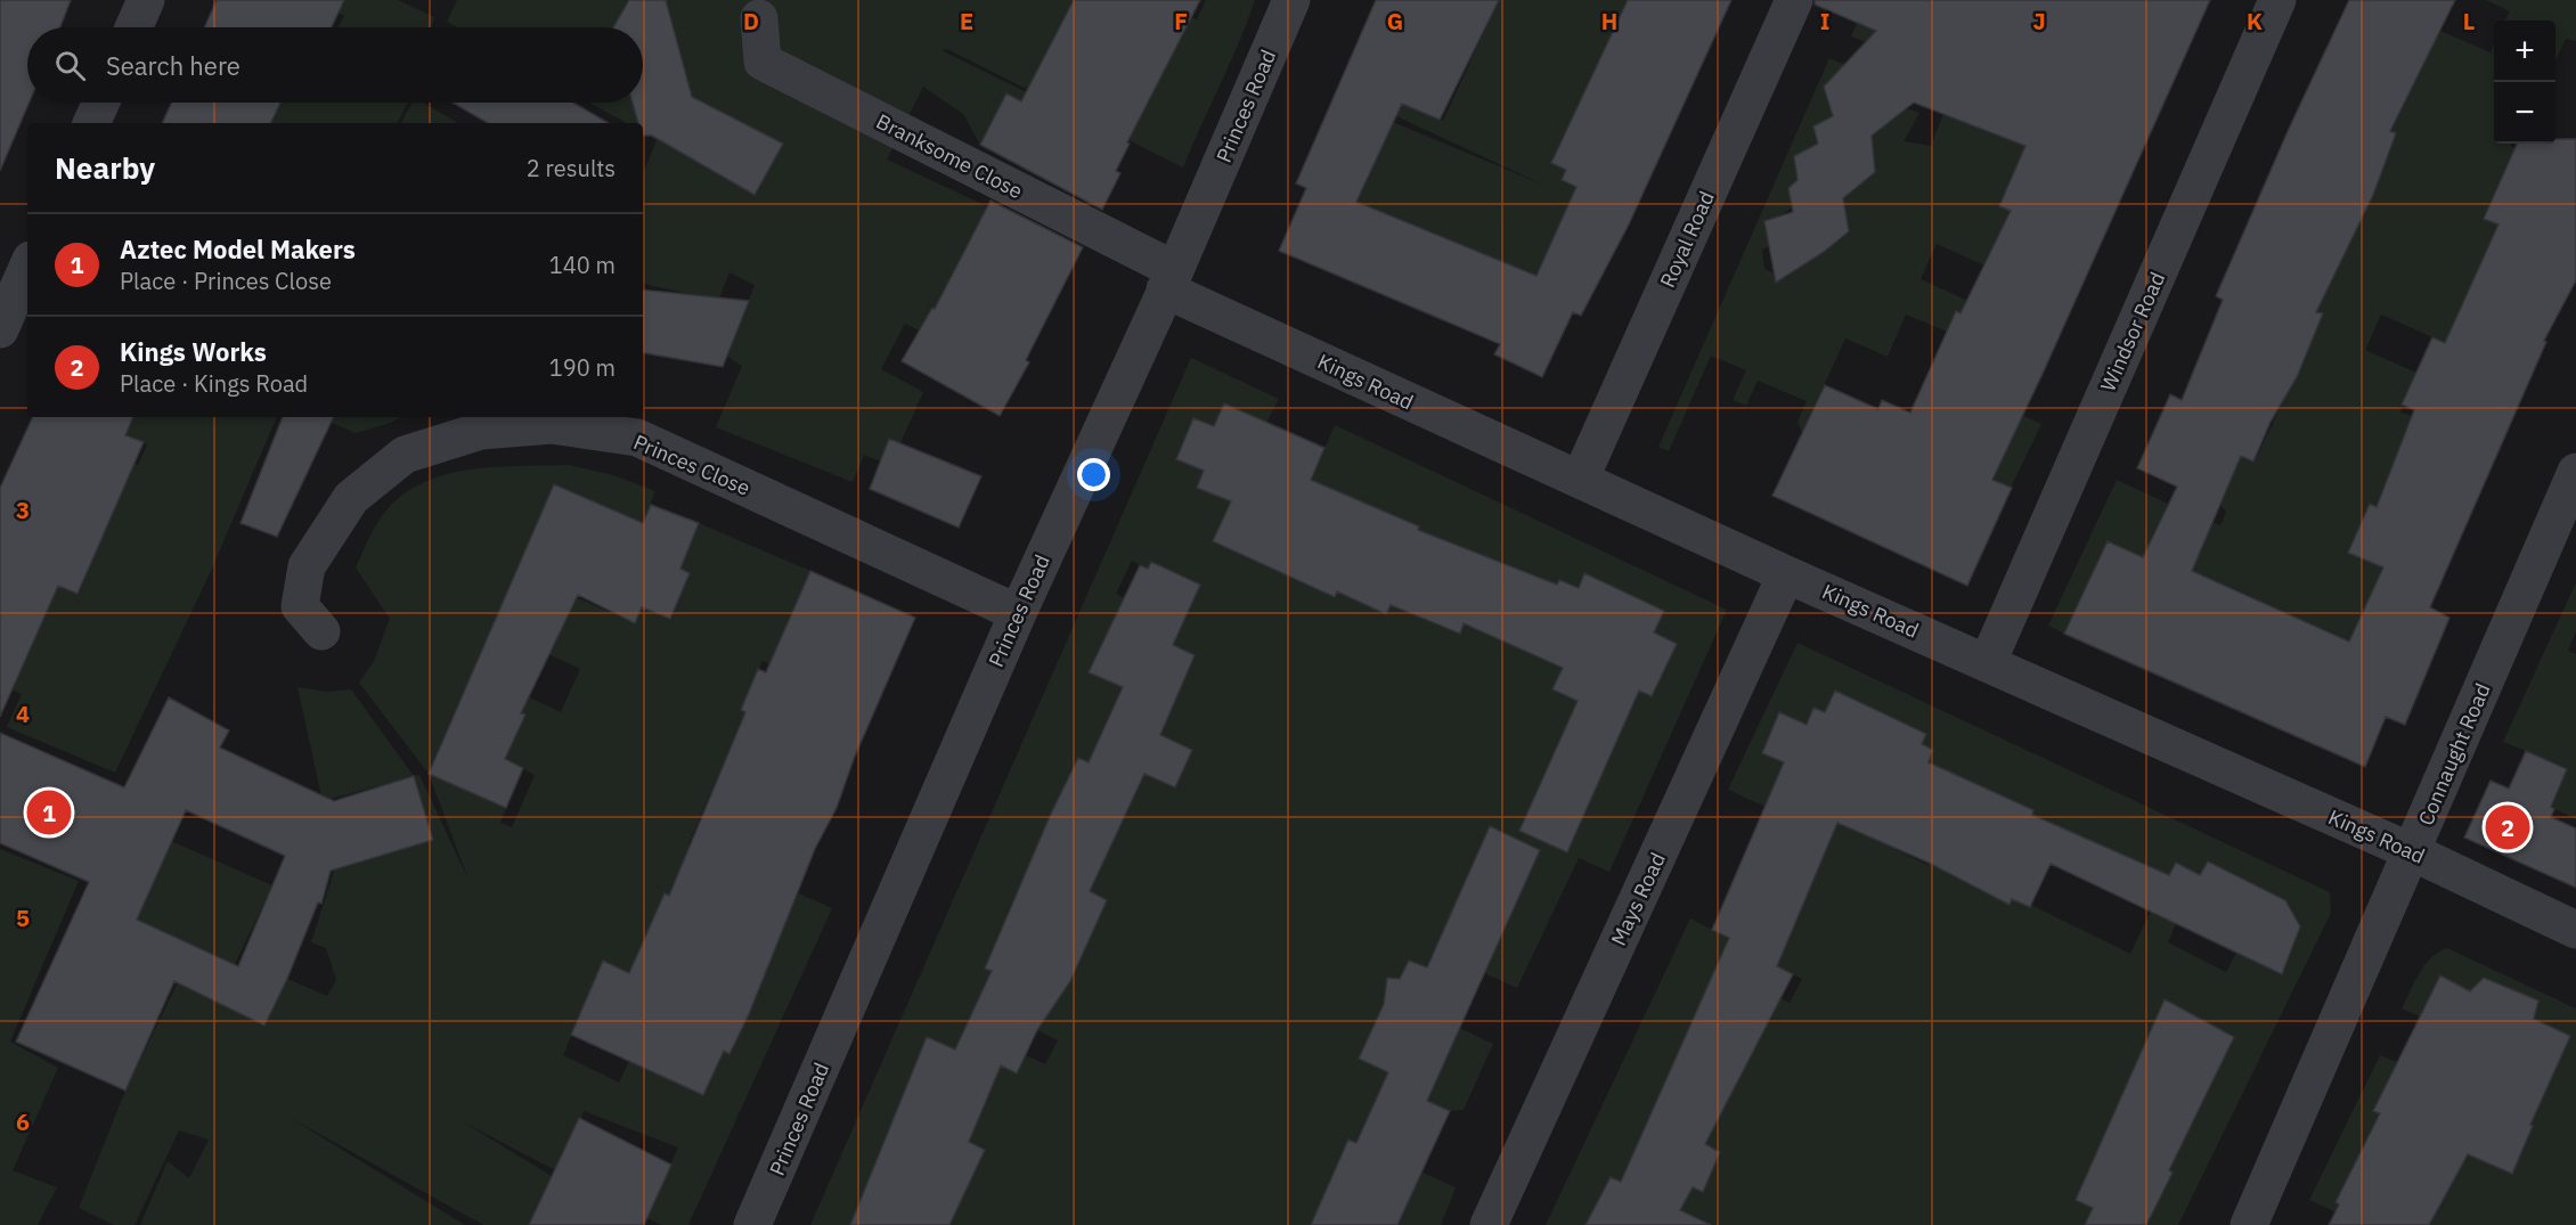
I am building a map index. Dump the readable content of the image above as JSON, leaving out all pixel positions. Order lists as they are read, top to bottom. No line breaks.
{"streets":{"street":["Princes Road","Branksome Close","Royal Road","Windsor Road","Kings Road","Princes Close","Connaught Road","Mays Road"]},"crossings":[["Princes Road","Branksome Close"],["Princes Road","Kings Road"],["Princes Road","Princes Close"],["Branksome Close","Kings Road"],["Royal Road","Kings Road"],["Windsor Road","Kings Road"],["Kings Road","Connaught Road"],["Kings Road","Mays Road"]],"page":{"map_buttons":["+","−"],"search":"Search here","heading":["Nearby","2 results"],"list":[{"mark":"1","name":"Aztec Model Makers","note":"Place · Princes Close","value":"140 m"},{"mark":"2","name":"Kings Works","note":"Place · Kings Road","value":"190 m"}],"pins":["1","2"]},"grid":{"columns":["D","E","F","G","H","I","J","K","L"],"rows":["3","4","5","6"]}}
